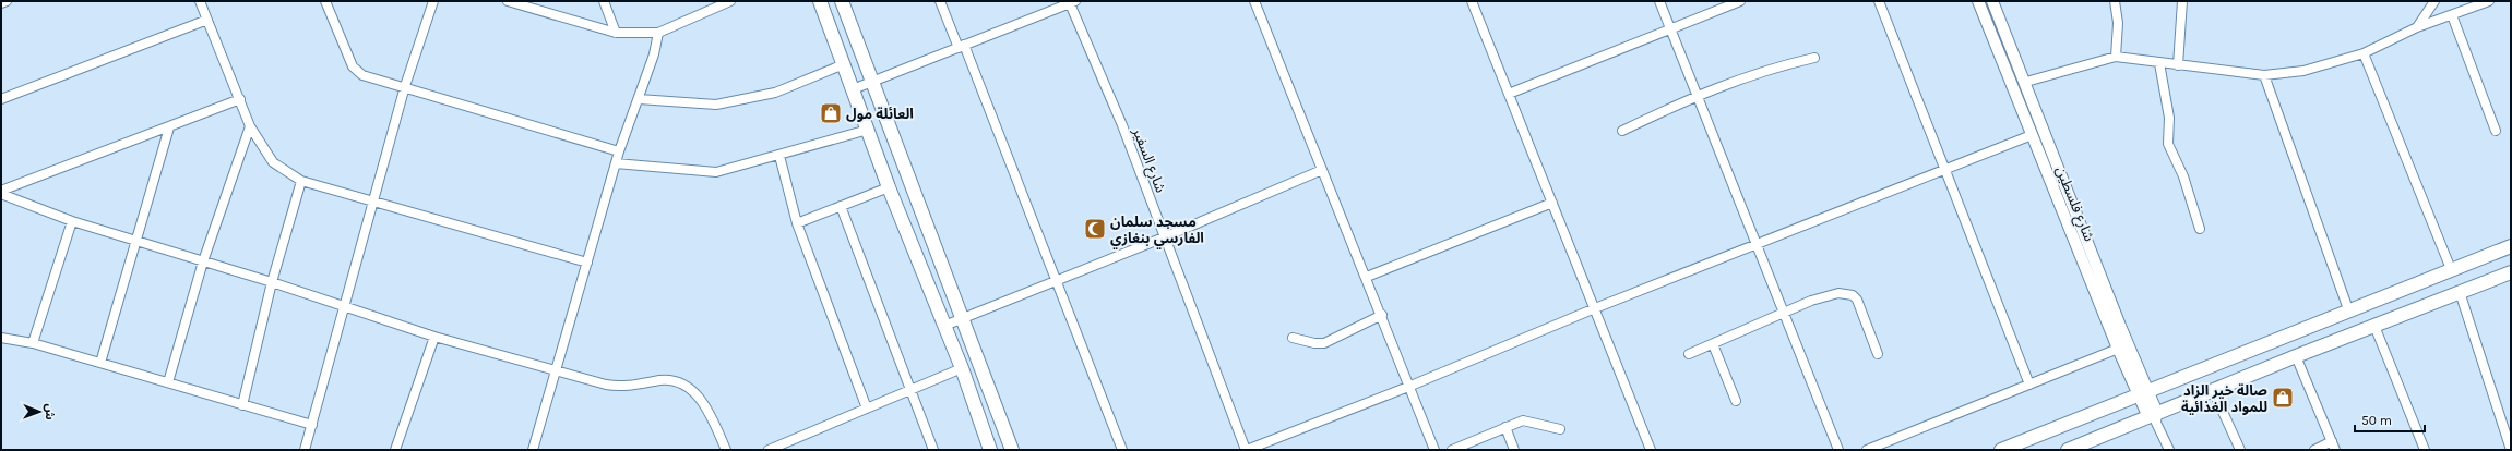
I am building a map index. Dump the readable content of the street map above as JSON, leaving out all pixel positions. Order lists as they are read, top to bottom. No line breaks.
{"streets":{"street":["شارع السفير","شارع فلسطين"]},"places":{"shop":["العائلة مول","صالة خير الزاد للمواد الغذائية"],"mosque":["مسجد سلمان الفارسي بنغازي"]},"scale_bar":"50 m","north":"right"}
